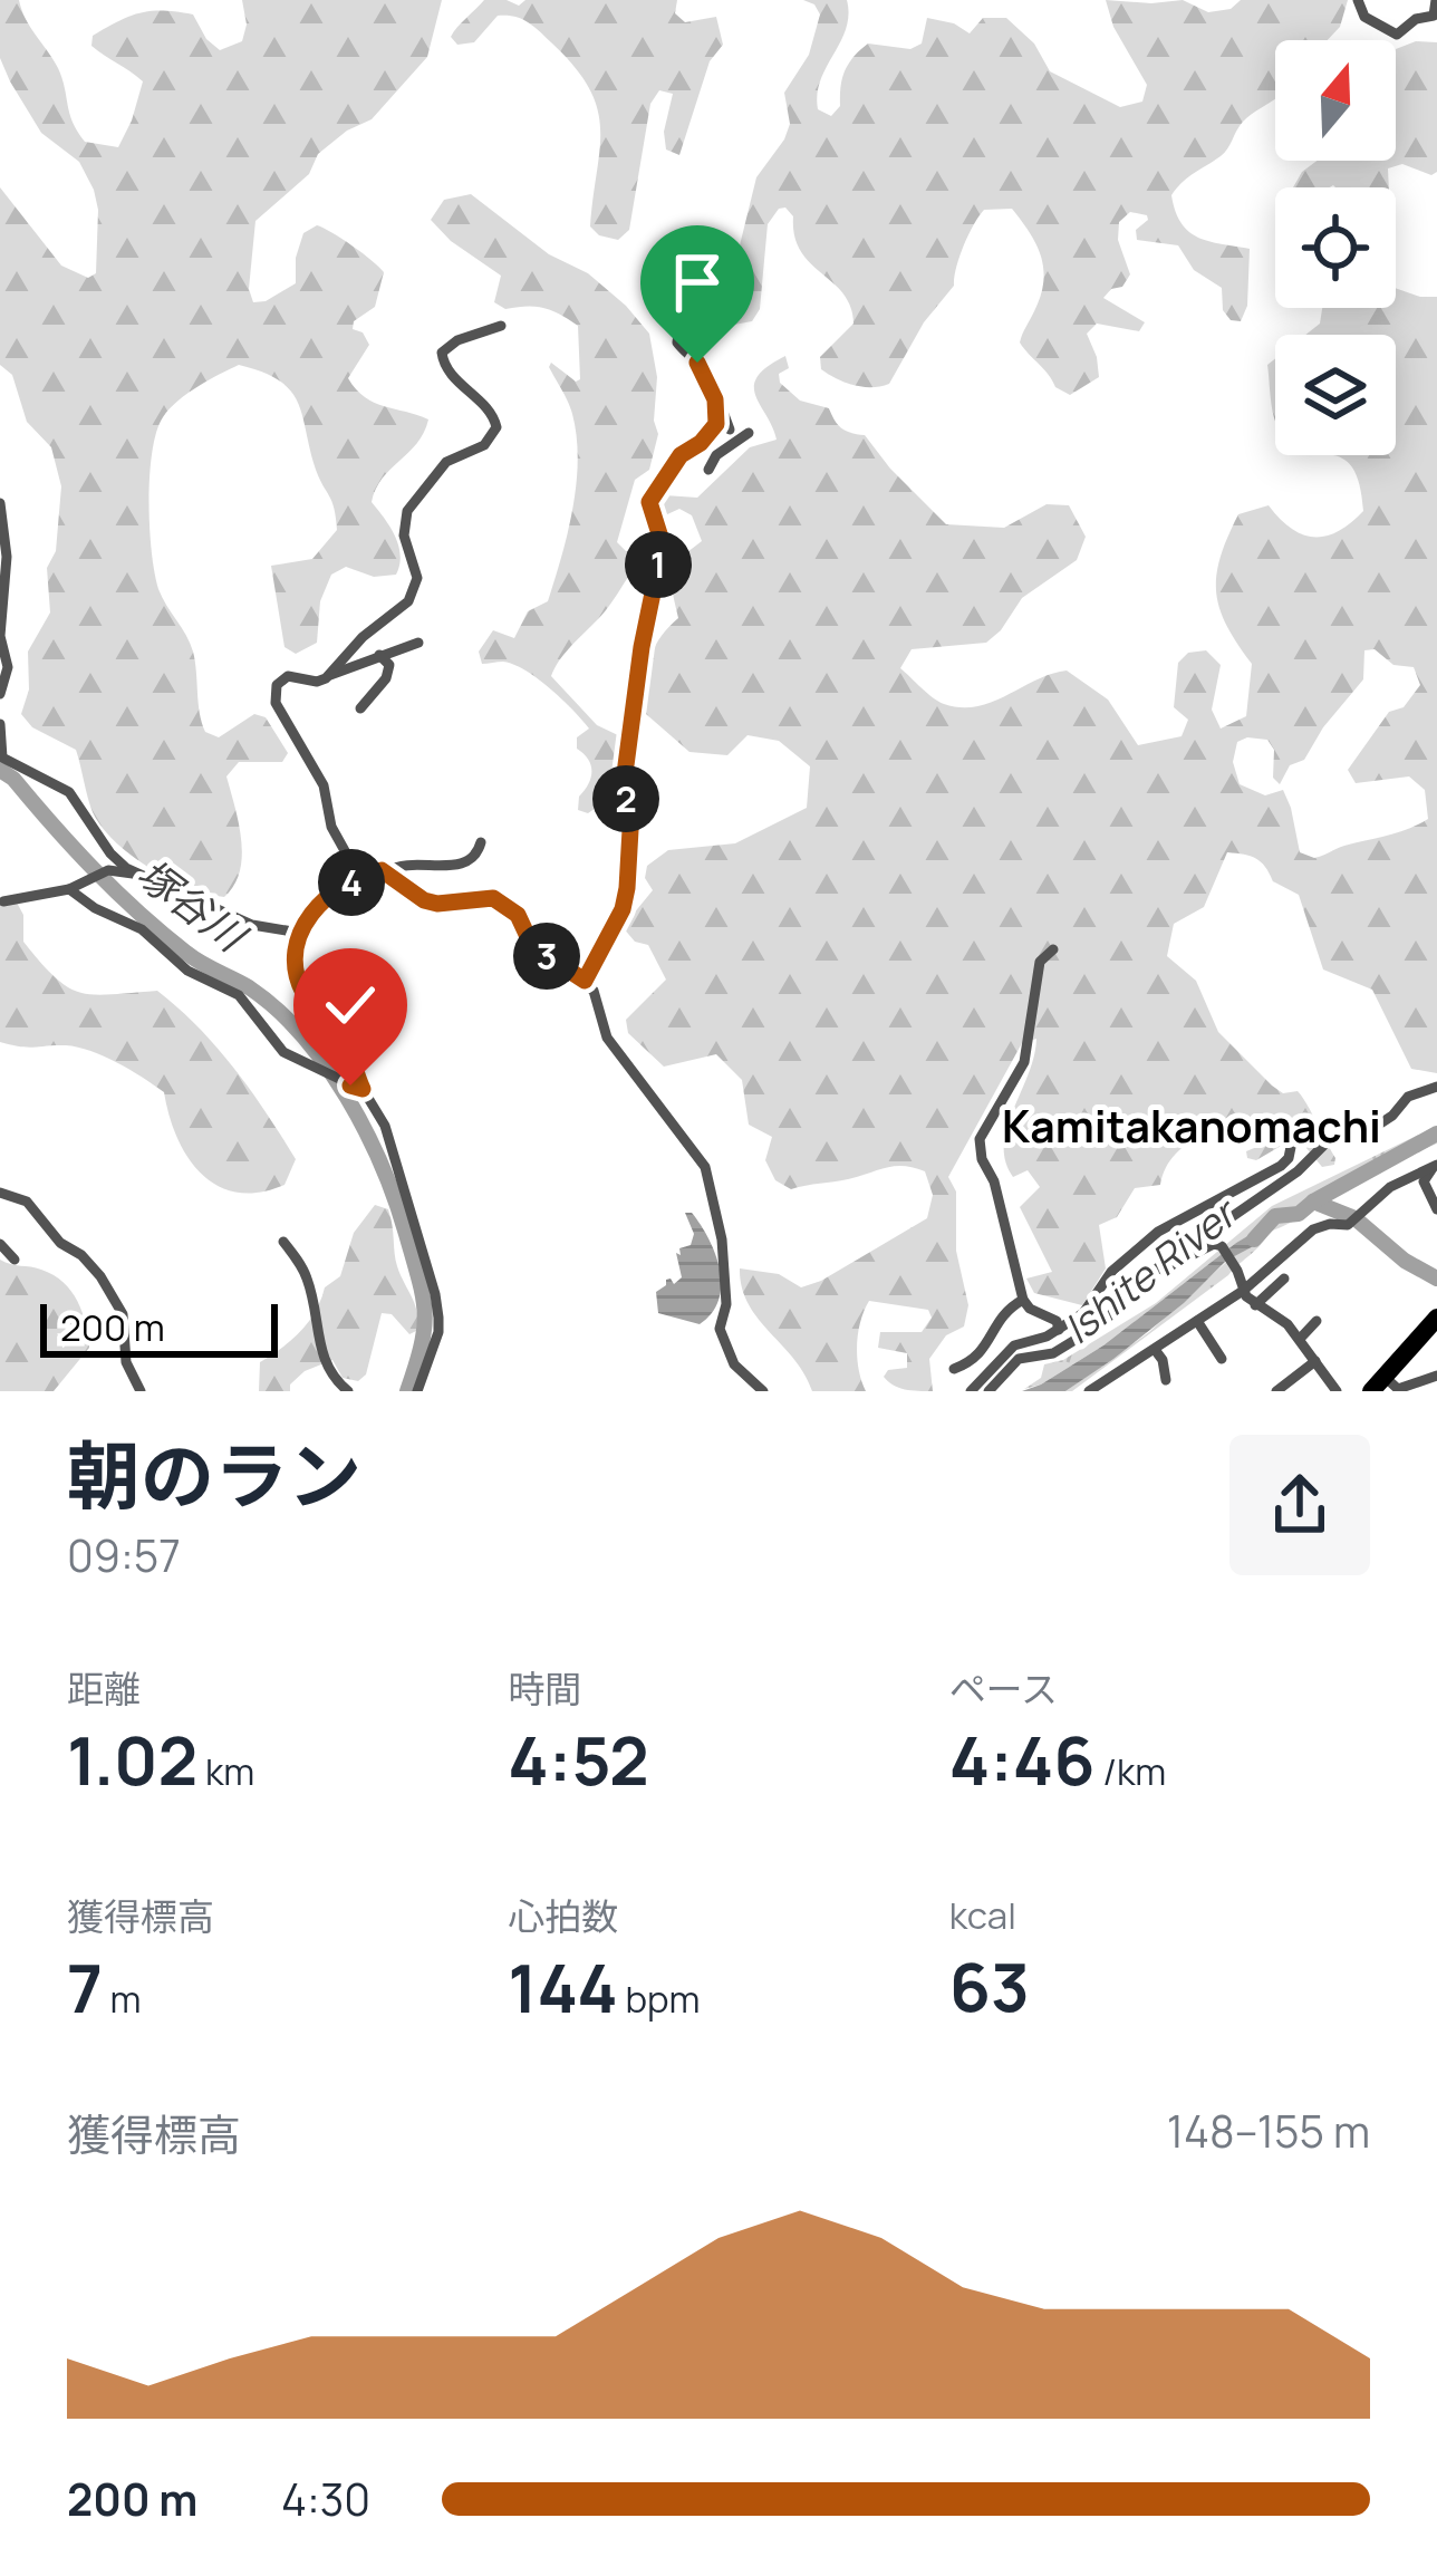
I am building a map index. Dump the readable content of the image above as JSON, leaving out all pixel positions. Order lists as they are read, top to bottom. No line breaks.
{"districts":["Kamitakanomachi"],"water":["塚谷川","Ishite River"],"scale_bar":"200 m","north":"top","page":{"pins":["1","2","4","3"],"scale":"200 m","heading":["朝のラン","09:57"],"stats":[["距離","1.02 km"],["時間","4:52"],["ペース","4:46 /km"],["獲得標高","7 m"],["心拍数","144 bpm"],["kcal","63"]],"chart":["獲得標高","148–155 m"],"list":[{"name":"200 m","note":"4:30"}]}}
